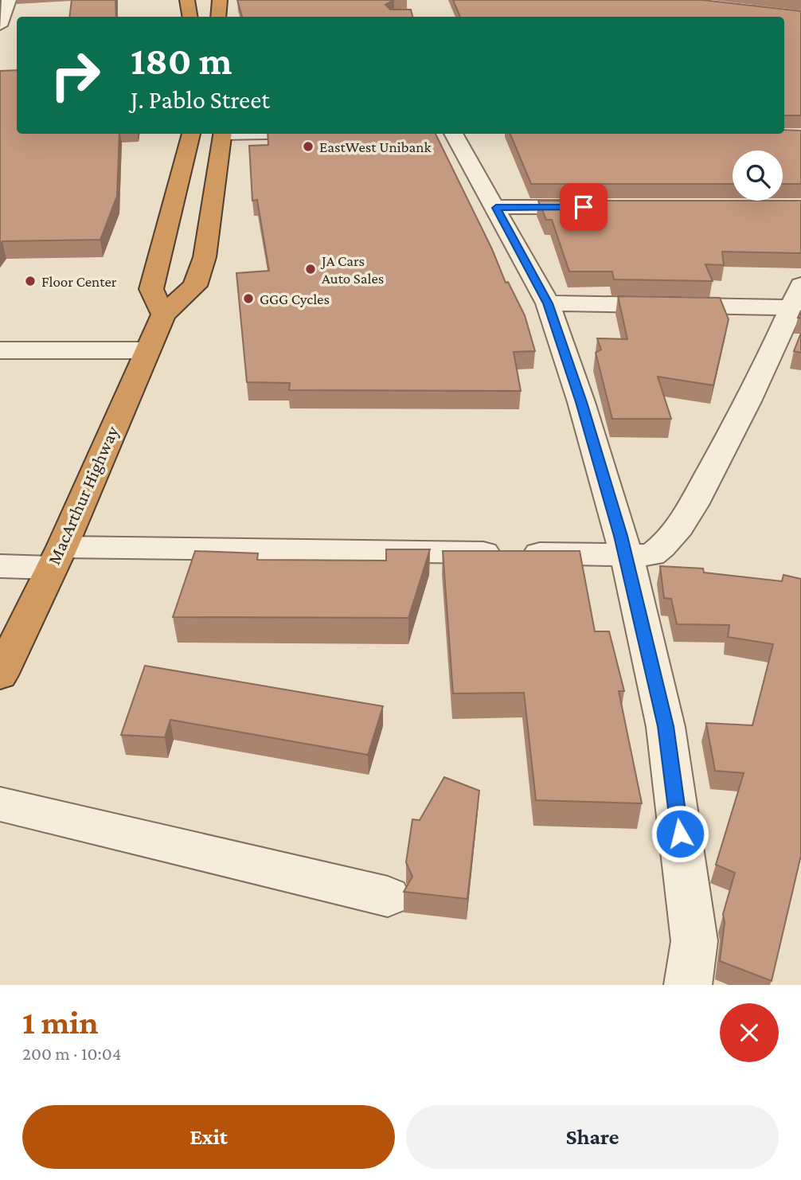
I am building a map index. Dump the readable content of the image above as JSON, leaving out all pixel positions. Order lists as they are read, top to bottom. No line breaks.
{"streets":{"highway":["MacArthur Highway"]},"places":["EastWest Unibank","JA Cars Auto Sales","Floor Center","GGG Cycles"],"page":{"turn":["180 m","J. Pablo Street"],"heading":["1 min","200 m · 10:04"],"buttons":["Exit","Share"]}}
